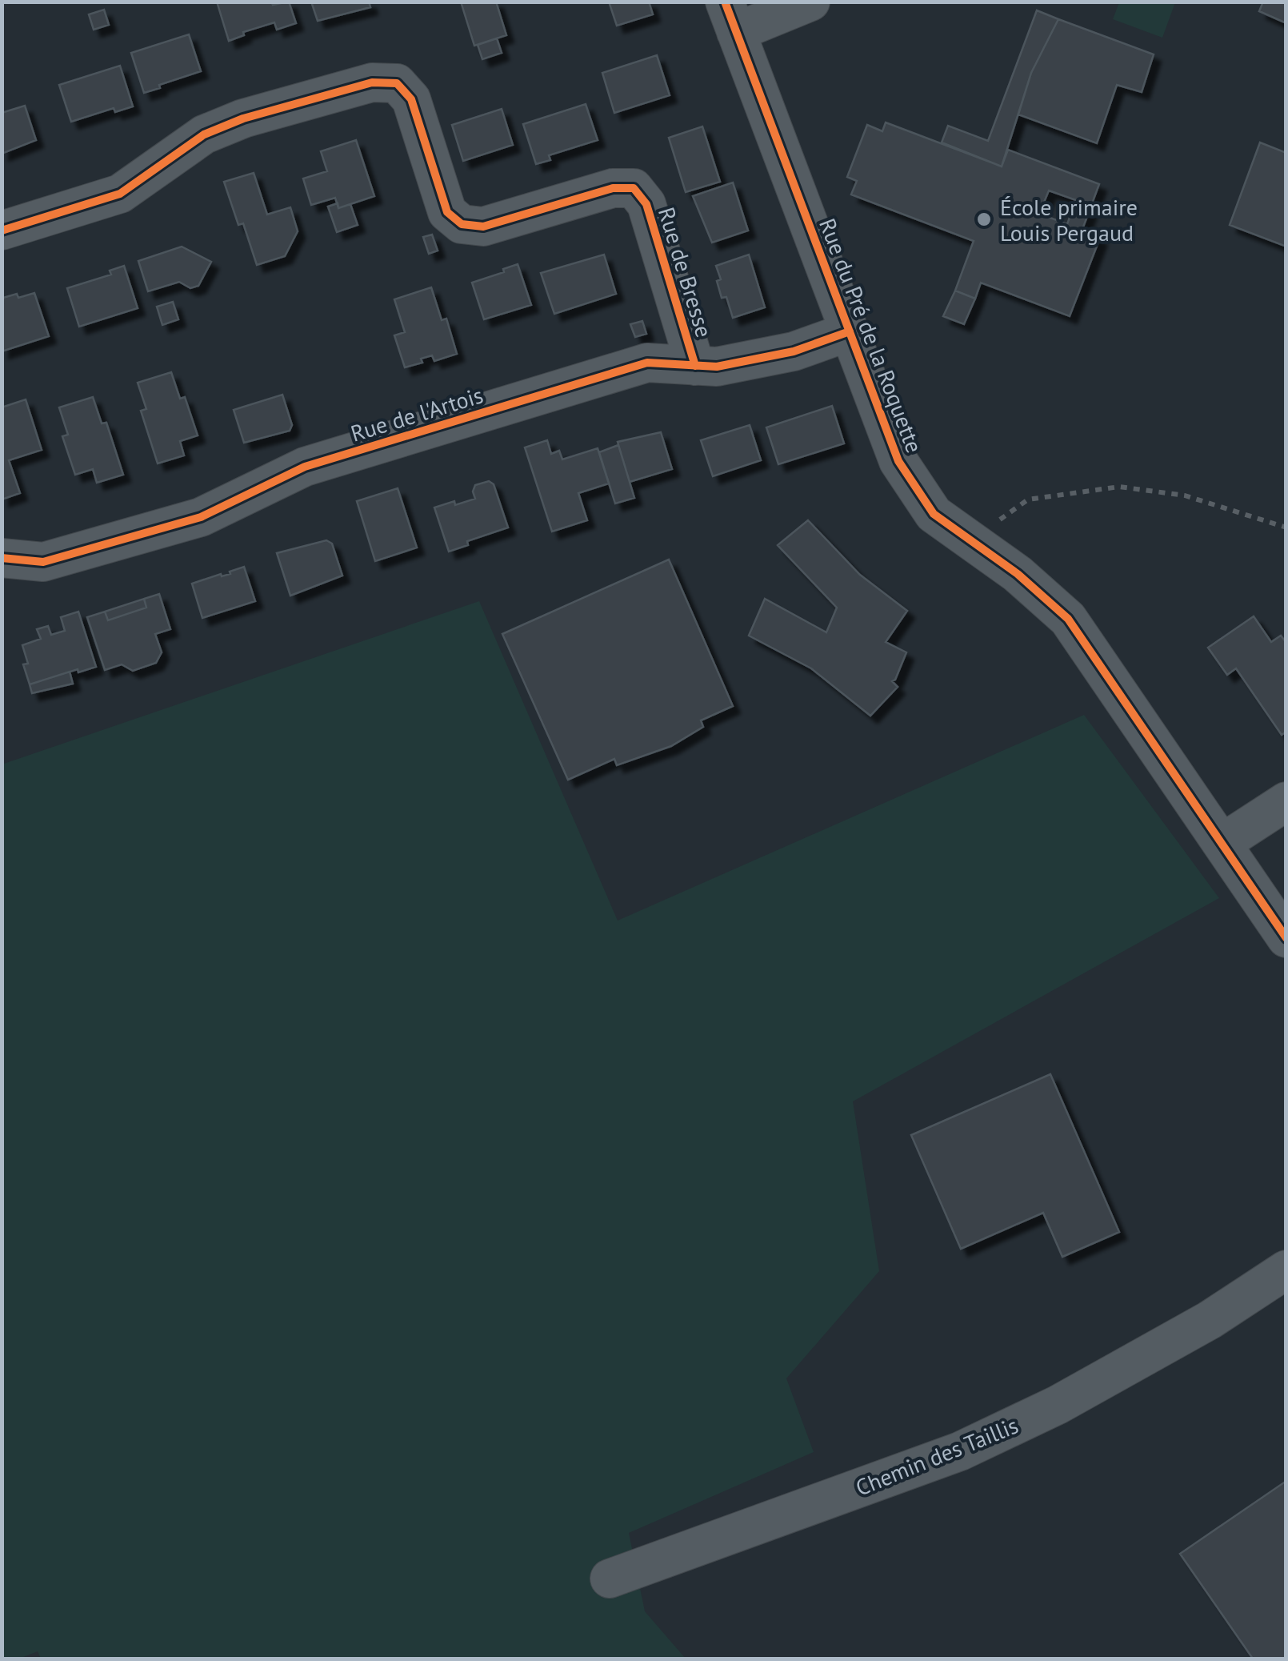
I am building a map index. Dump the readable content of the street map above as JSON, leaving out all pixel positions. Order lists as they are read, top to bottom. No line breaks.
{"streets":{"street":["Rue de Bresse","Rue du Pré de la Roquette","Rue de l'Artois","Chemin des Taillis"]},"crossings":[["Rue de Bresse","Rue de l'Artois"],["Rue du Pré de la Roquette","Rue de l'Artois"]],"places":["École primaire Louis Pergaud"]}
